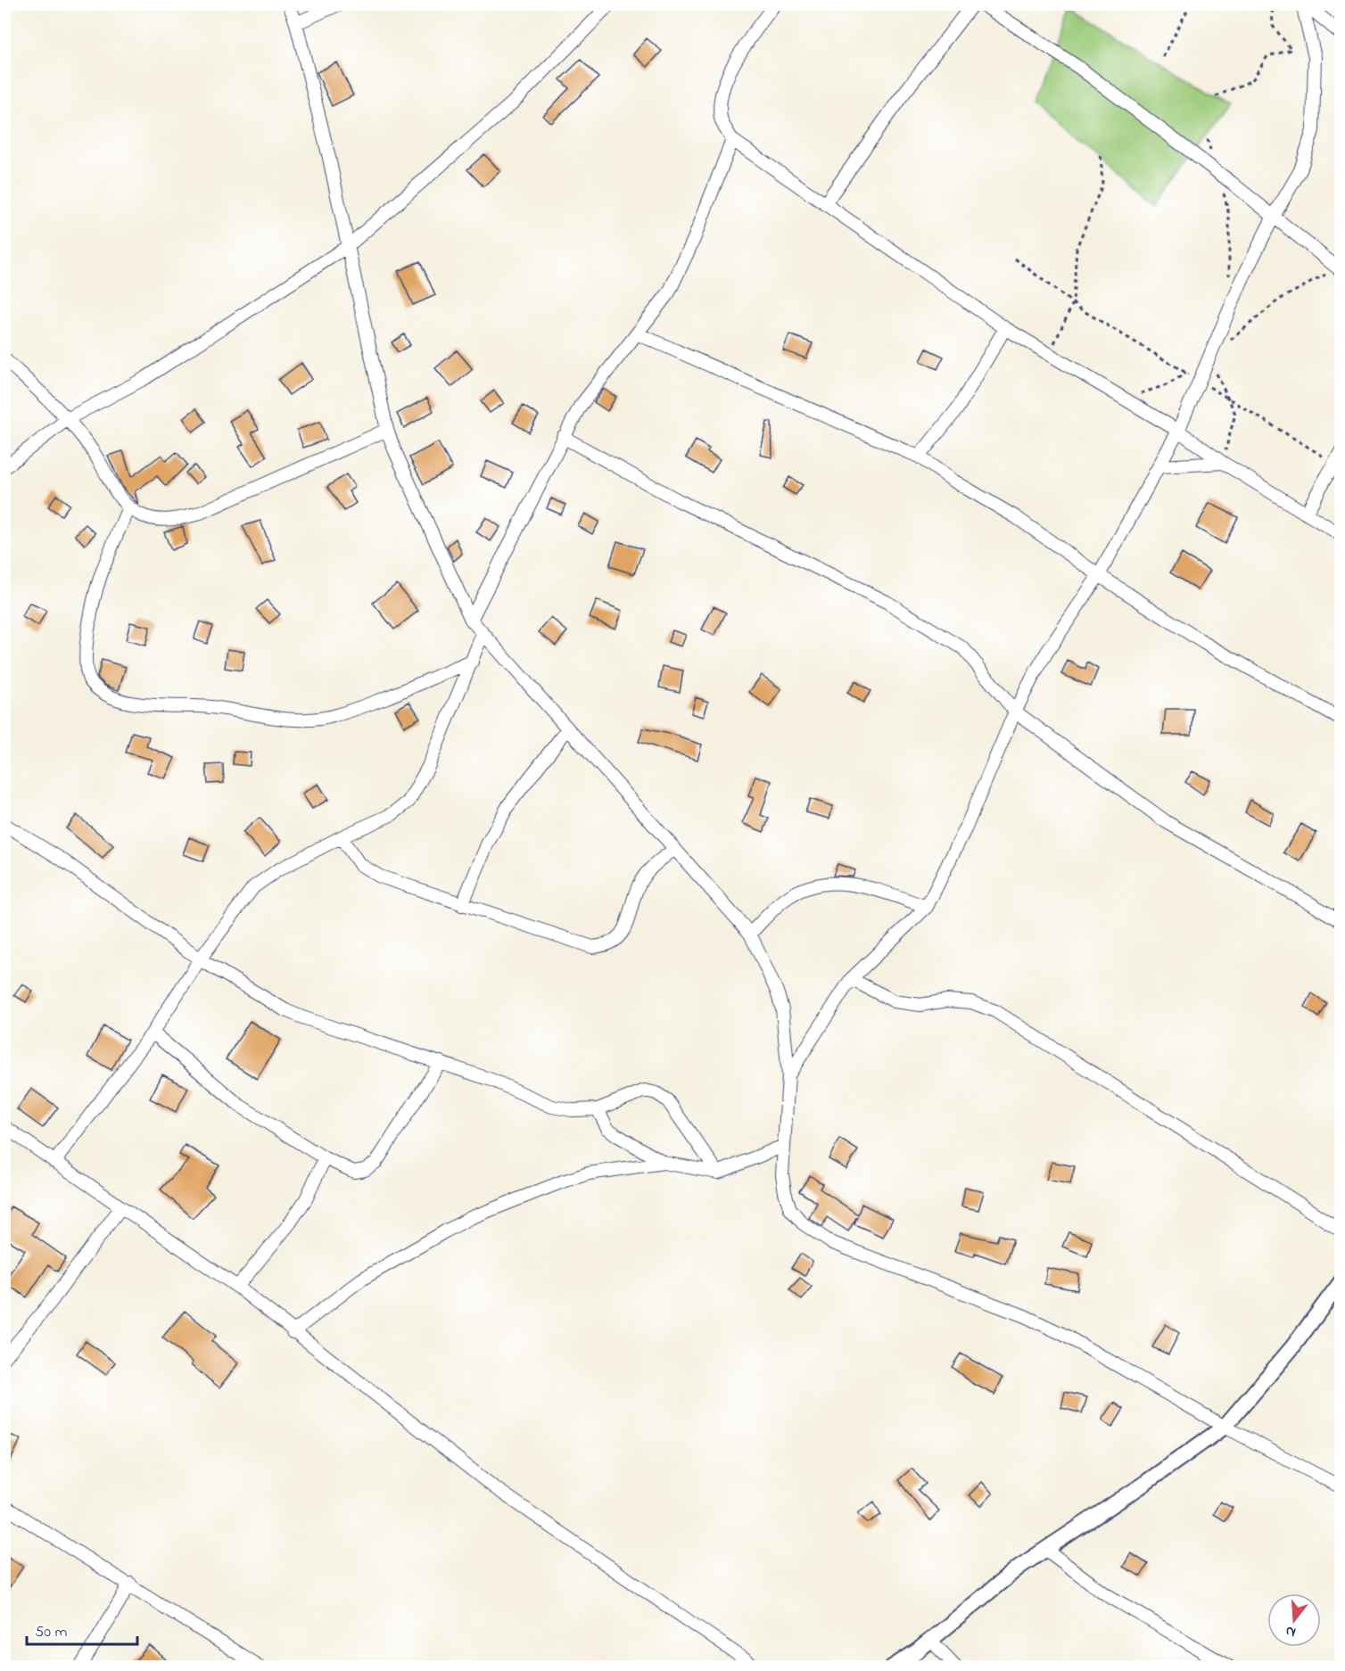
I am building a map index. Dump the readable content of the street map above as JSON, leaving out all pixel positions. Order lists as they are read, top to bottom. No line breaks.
{"scale_bar":"50 m","north":"bottom"}
